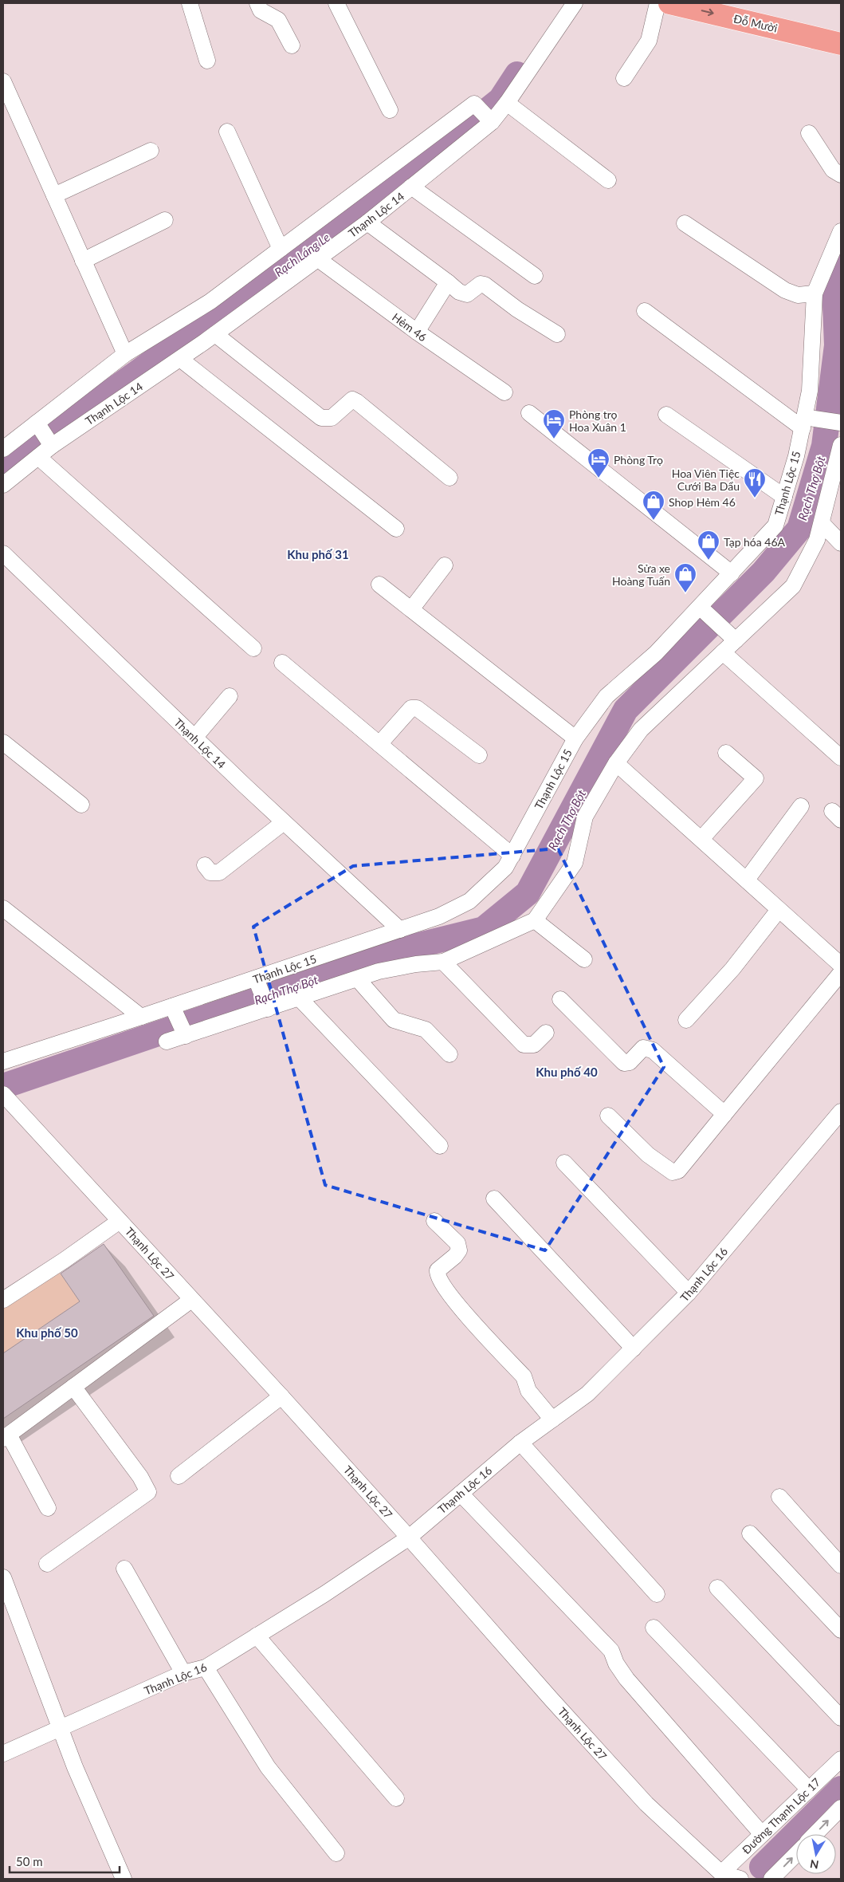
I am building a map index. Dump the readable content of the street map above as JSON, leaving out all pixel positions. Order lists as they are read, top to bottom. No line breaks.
{"streets":{"highway":["Đỗ Mười"],"street":["Thạnh Lộc 14","Hẻm 46","Thạnh Lộc 15","Thạnh Lộc 27","Thạnh Lộc 16","Đường Thạnh Lộc 17"]},"crossings":[["Thạnh Lộc 14","Hẻm 46"],["Thạnh Lộc 14","Thạnh Lộc 15"],["Thạnh Lộc 27","Thạnh Lộc 16"],["Thạnh Lộc 27","Đường Thạnh Lộc 17"]],"districts":["Khu phố 31","Khu phố 40","Khu phố 50"],"water":["Rạch Láng Le","Rạch Thợ Bột"],"places":{"hotel":["Phòng trọ Hoa Xuân 1","Phòng Trọ"],"restaurant":["Hoa Viên Tiệc Cưới Ba Dẩu"],"shop":["Shop Hẻm 46","Tạp hóa 46A","Sửa xe Hoàng Tuấn"]},"scale_bar":"50 m","north":"bottom"}
